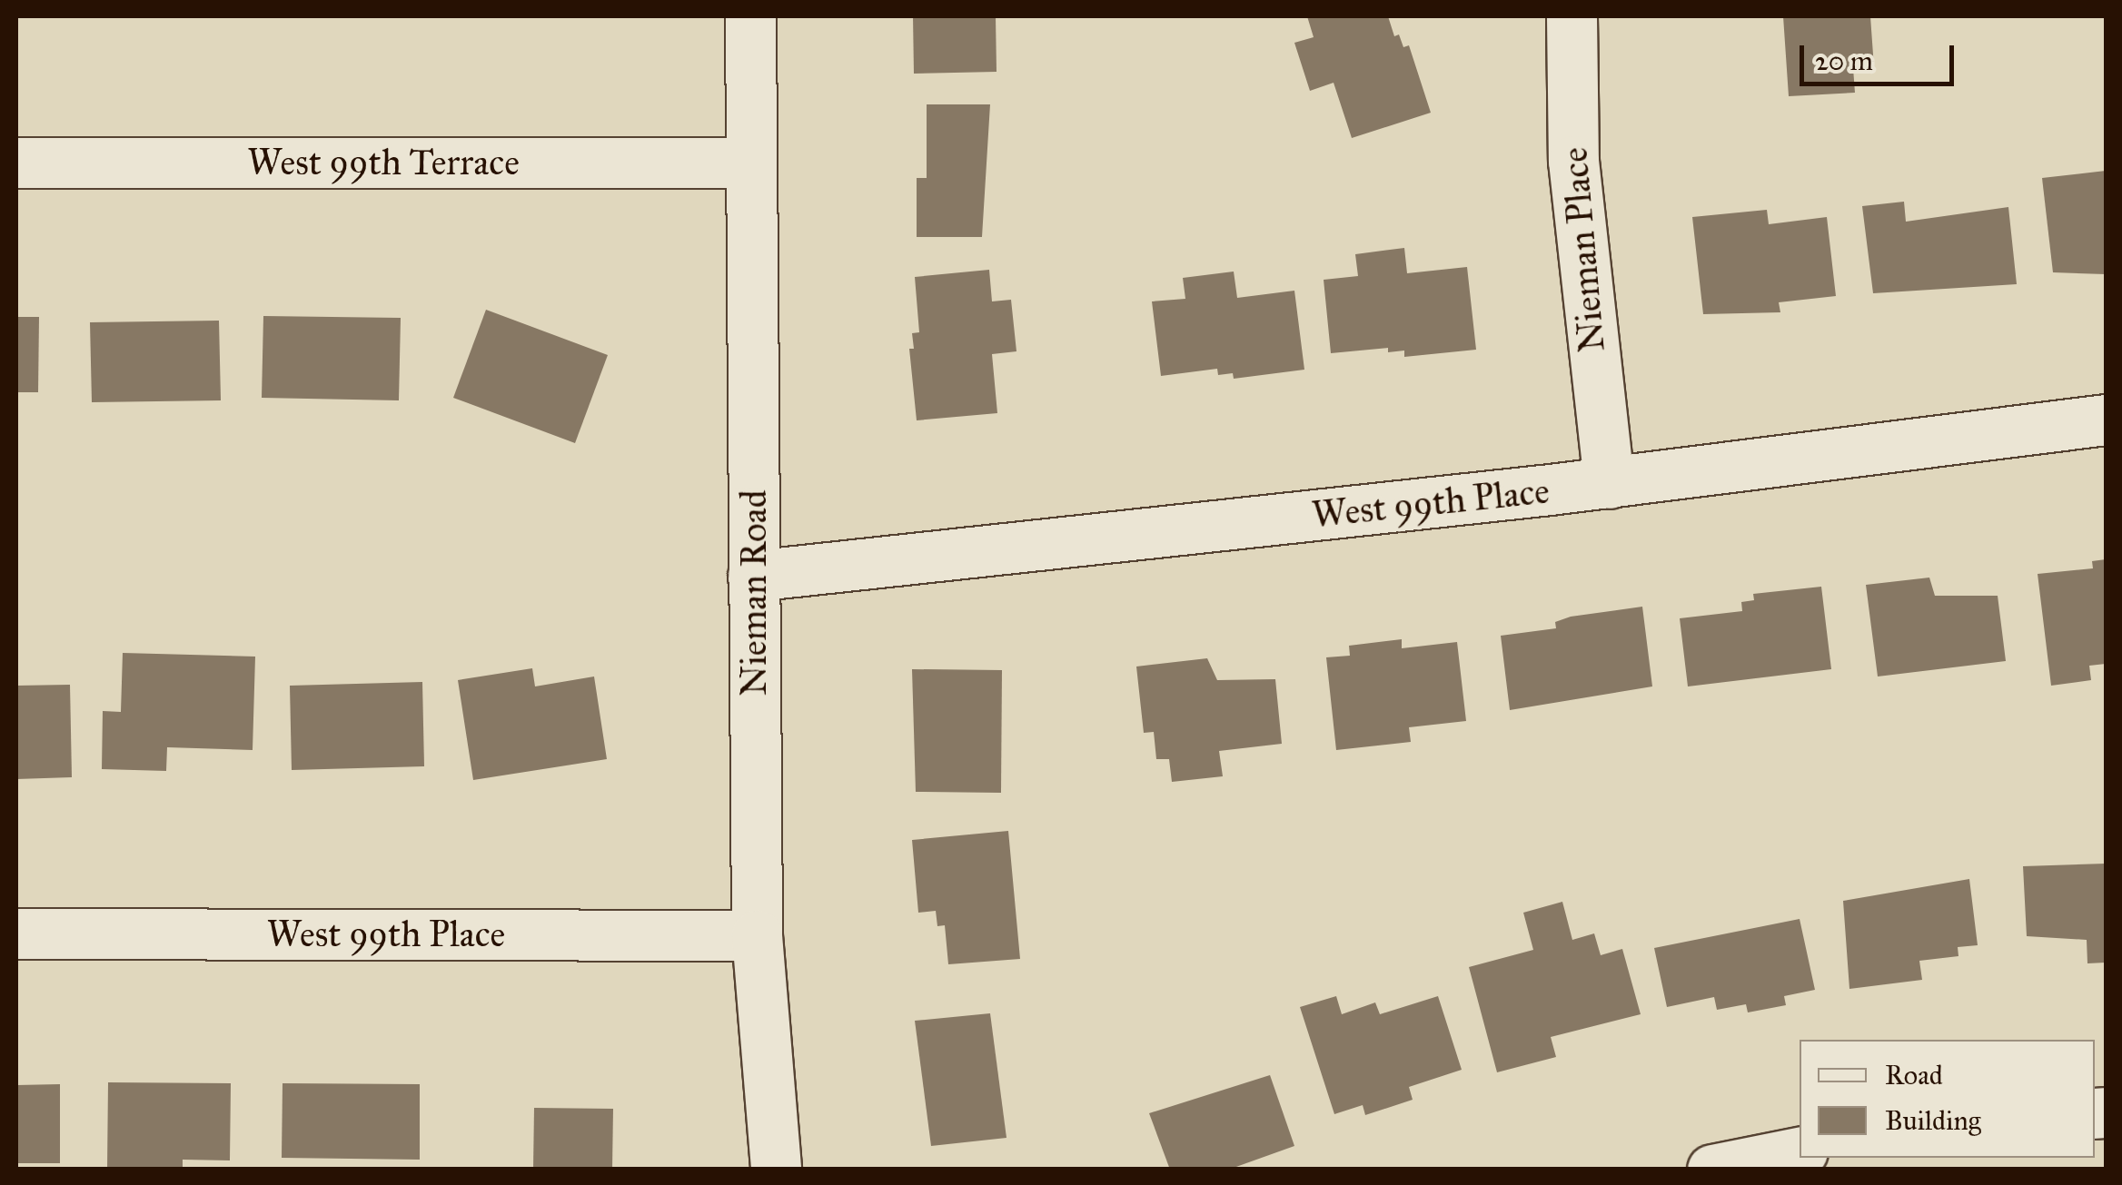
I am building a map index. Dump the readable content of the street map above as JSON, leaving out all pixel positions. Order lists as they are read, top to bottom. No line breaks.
{"streets":{"street":["West 99th Terrace","Nieman Place","West 99th Place","Nieman Road"]},"crossings":[["West 99th Terrace","Nieman Road"],["Nieman Place","West 99th Place"],["West 99th Place","Nieman Road"]],"legend":["Road","Building"],"scale_bar":"20 m"}
